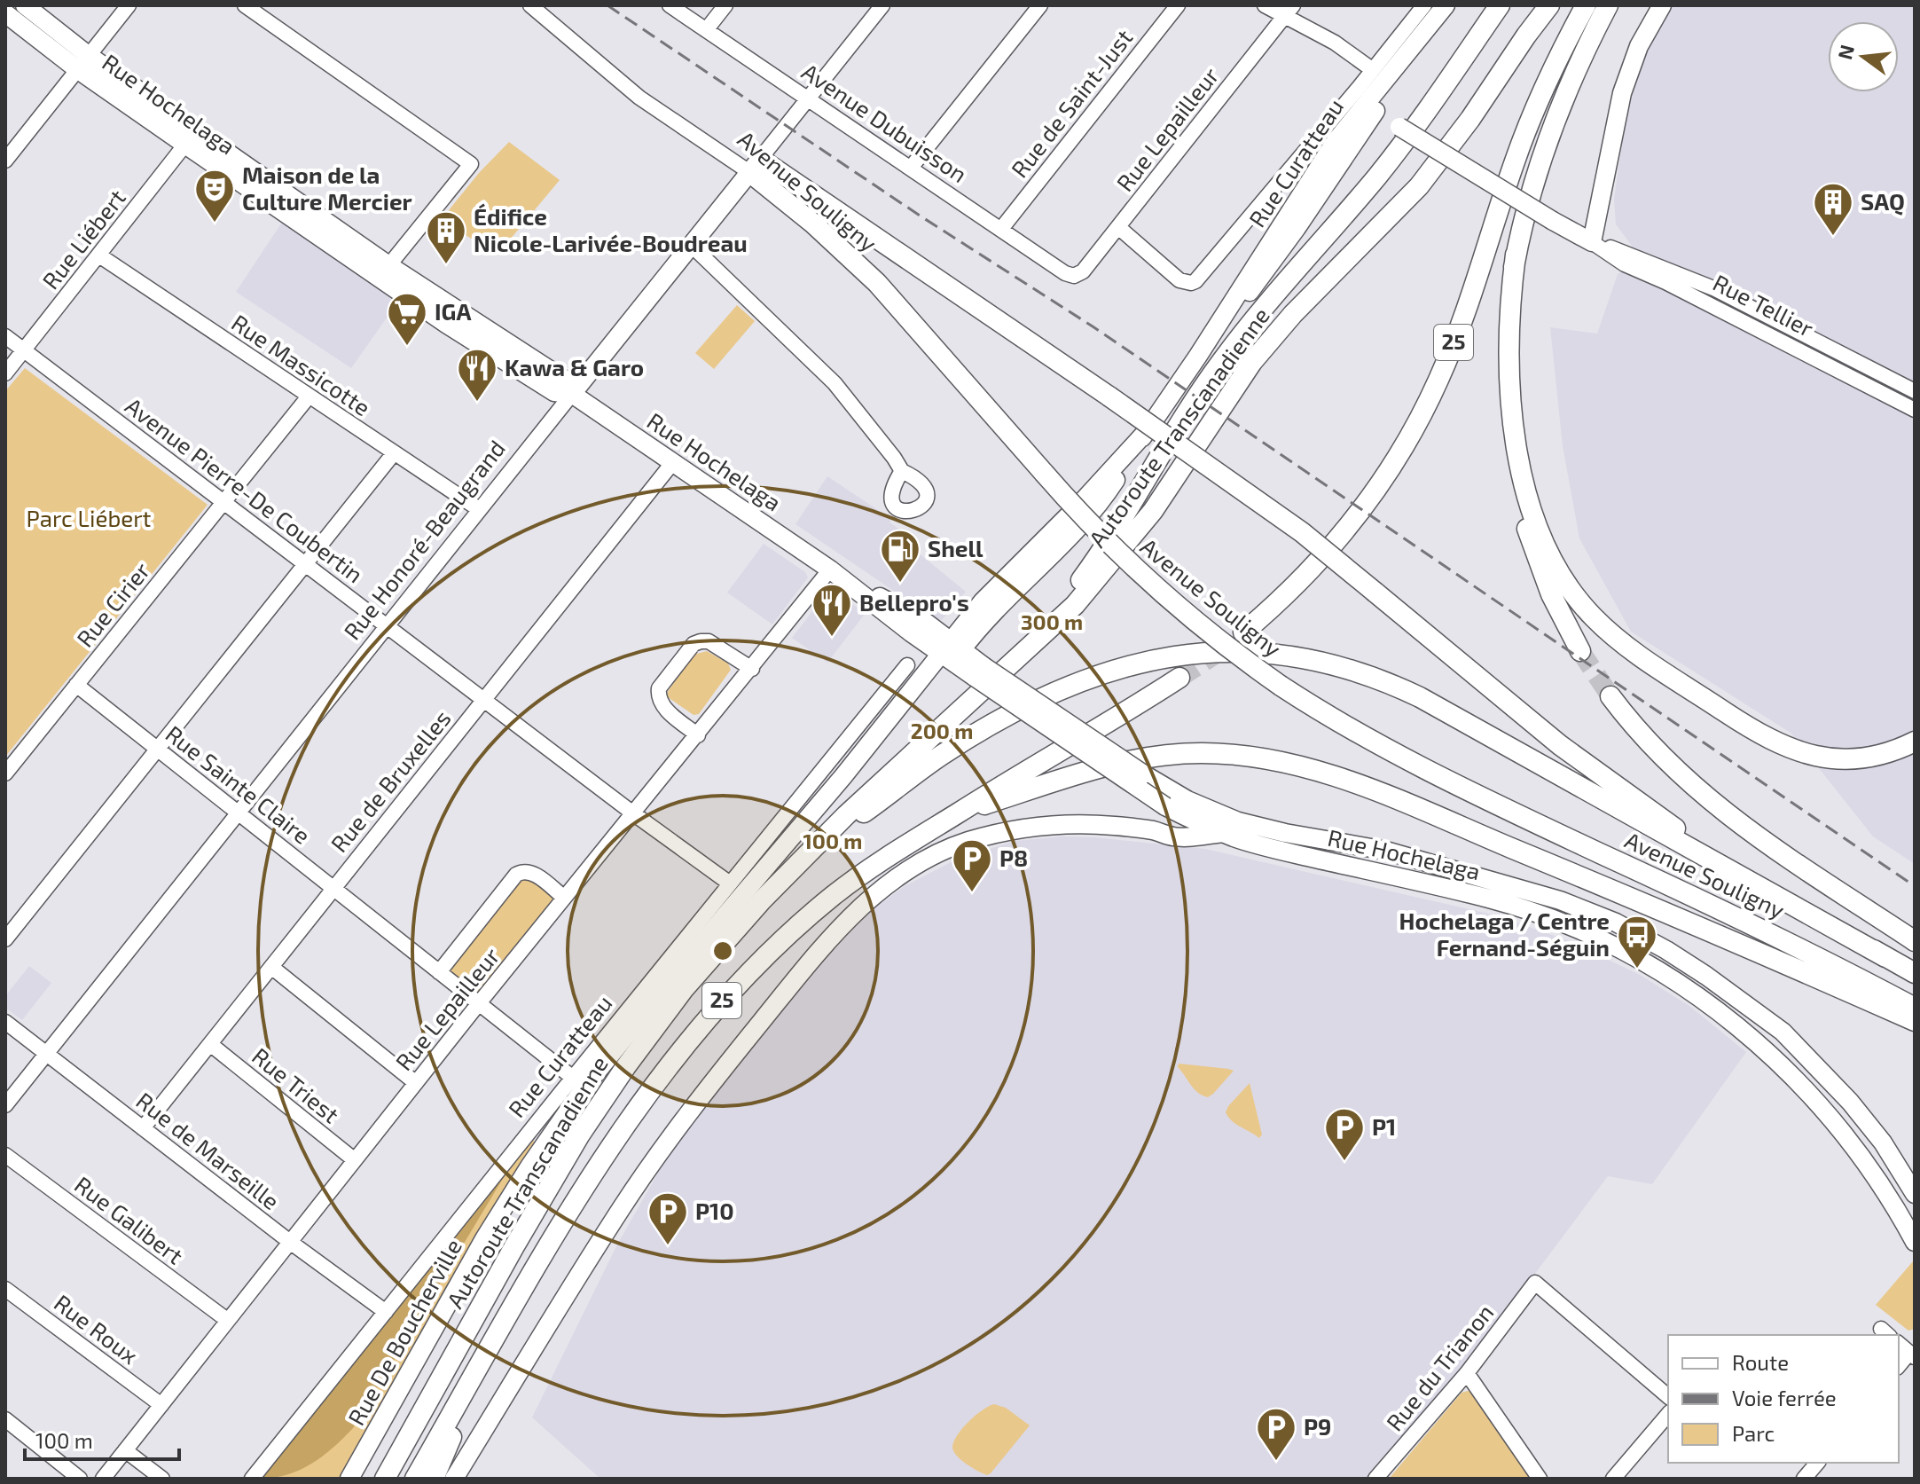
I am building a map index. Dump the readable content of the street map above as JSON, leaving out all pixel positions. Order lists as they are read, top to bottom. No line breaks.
{"streets":{"highway":["Avenue Souligny","25","Autoroute Transcanadienne"],"main road":["Rue Hochelaga","Rue Curatteau","Rue Tellier","Rue Honoré-Beaugrand","Rue De Boucherville"],"street":["Rue de Saint-Just","Avenue Dubuisson","Rue Lepailleur","Rue Liébert","Rue Massicotte","Avenue Pierre-De Coubertin","Rue Cirier","Rue de Bruxelles","Rue Sainte Claire","Rue Triest","Rue de Marseille","Rue Galibert","Rue Roux","Rue du Trianon"]},"crossings":[["Rue de Saint-Just","Avenue Dubuisson"],["Rue Hochelaga","Rue Lepailleur"],["Rue Hochelaga","Rue Curatteau"],["Rue Hochelaga","Rue Liébert"],["Rue Hochelaga","Autoroute Transcanadienne"],["Rue Hochelaga","Rue Honoré-Beaugrand"],["Rue Hochelaga","Rue de Bruxelles"],["Rue Hochelaga","Rue De Boucherville"],["Avenue Dubuisson","Rue Lepailleur"],["Avenue Dubuisson","Rue Honoré-Beaugrand"],["Rue Lepailleur","Rue Curatteau"],["Rue Lepailleur","Avenue Pierre-De Coubertin"],["Rue Lepailleur","Rue Sainte Claire"],["Rue Lepailleur","Rue Triest"],["Rue Lepailleur","Rue de Marseille"],["Rue Lepailleur","Rue Galibert"],["Rue Lepailleur","Rue Roux"],["Rue Curatteau","Rue Tellier"],["Rue Curatteau","Avenue Pierre-De Coubertin"],["Rue Curatteau","Rue Sainte Claire"],["Rue Curatteau","Rue de Marseille"],["Rue Curatteau","Rue De Boucherville"],["Avenue Souligny","Rue Honoré-Beaugrand"],["Rue Liébert","Rue Massicotte"],["Rue Liébert","Avenue Pierre-De Coubertin"],["Rue Massicotte","Rue Honoré-Beaugrand"],["Rue Massicotte","Rue Cirier"],["Avenue Pierre-De Coubertin","Rue Honoré-Beaugrand"],["Avenue Pierre-De Coubertin","Rue Cirier"],["Avenue Pierre-De Coubertin","Rue de Bruxelles"],["Rue Honoré-Beaugrand","Rue Sainte Claire"],["Rue Honoré-Beaugrand","Rue de Marseille"],["Rue Cirier","Rue Sainte Claire"],["Rue de Bruxelles","Rue Sainte Claire"],["Rue de Bruxelles","Rue Triest"],["Rue de Bruxelles","Rue de Marseille"]],"parks":["Parc Liébert"],"places":{"theatre":["Maison de la Culture Mercier"],"building":["SAQ","Édifice Nicole-Larivée-Boudreau"],"supermarket":["IGA"],"restaurant":["Kawa & Garo","Bellepro's"],"fuel station":["Shell"],"parking":["P8","P1","P10","P9"],"bus stop":["Hochelaga / Centre Fernand-Séguin"]},"legend":["Route","Voie ferrée","Parc"],"scale_bar":"100 m","north":"left","rings":["300 m","200 m","100 m"]}
